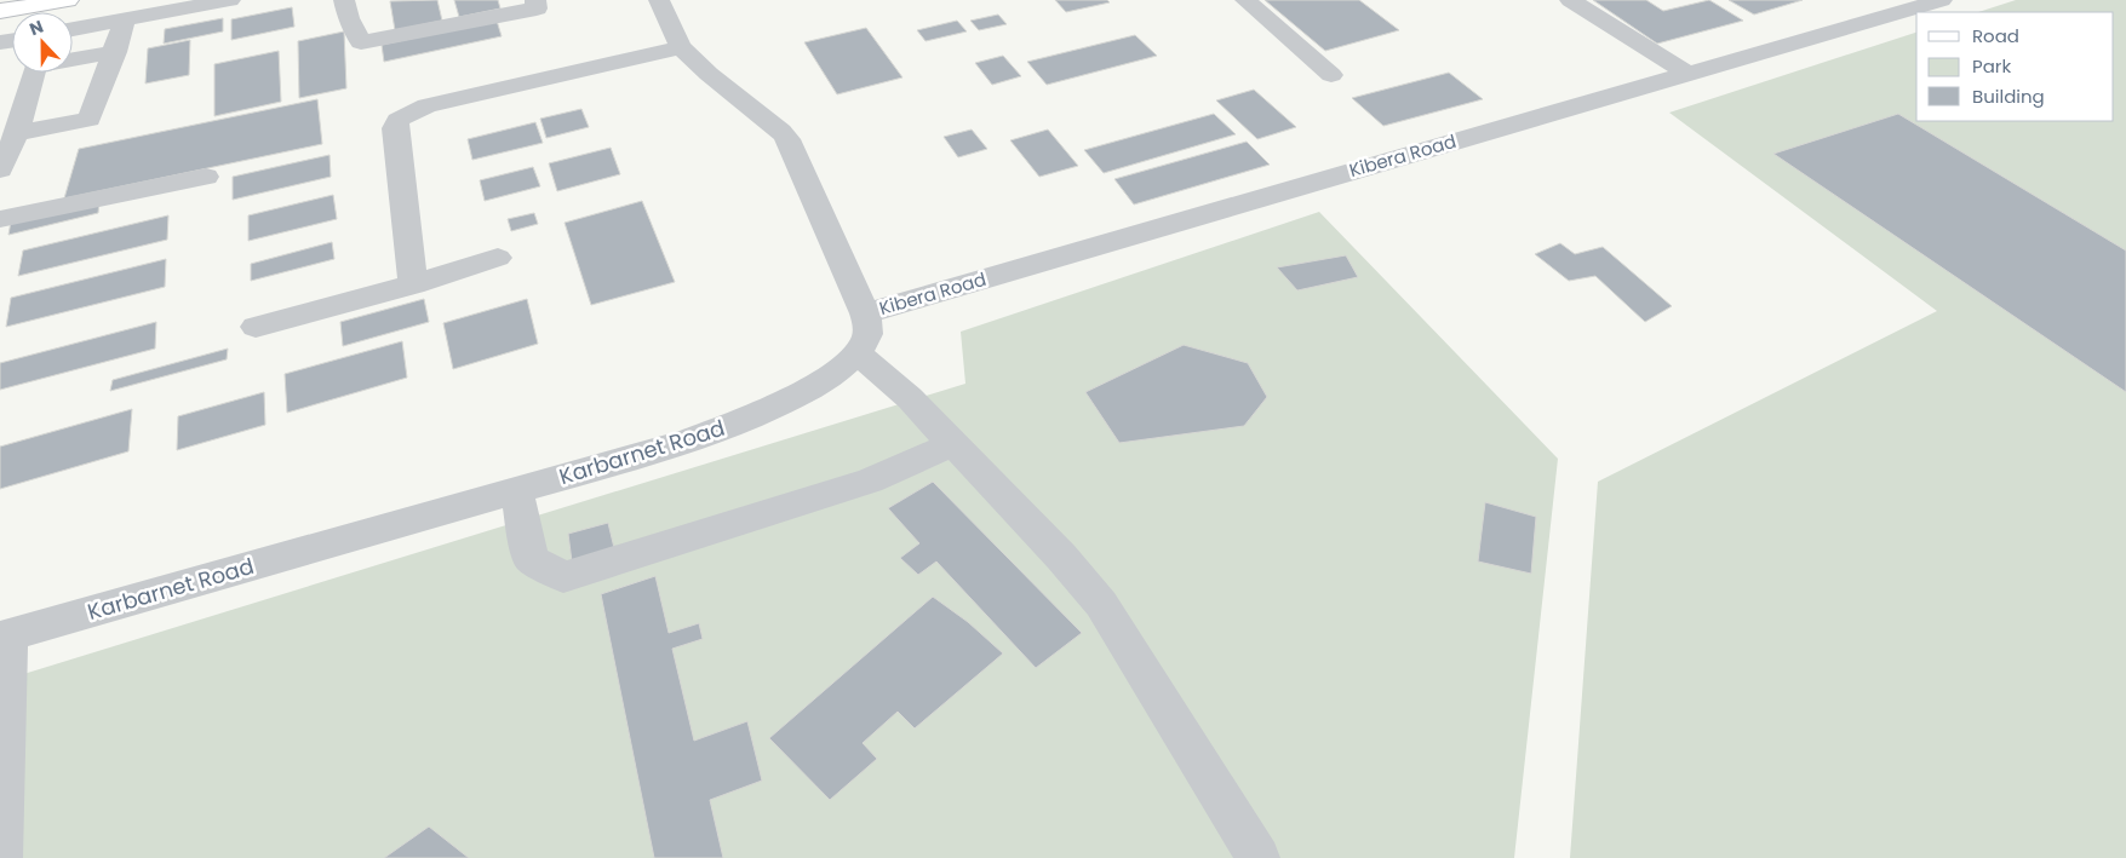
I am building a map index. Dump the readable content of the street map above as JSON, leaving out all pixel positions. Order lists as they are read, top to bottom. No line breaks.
{"streets":{"street":["Kibera Road","Karbarnet Road"]},"legend":["Road","Park","Building"],"north":"top"}
